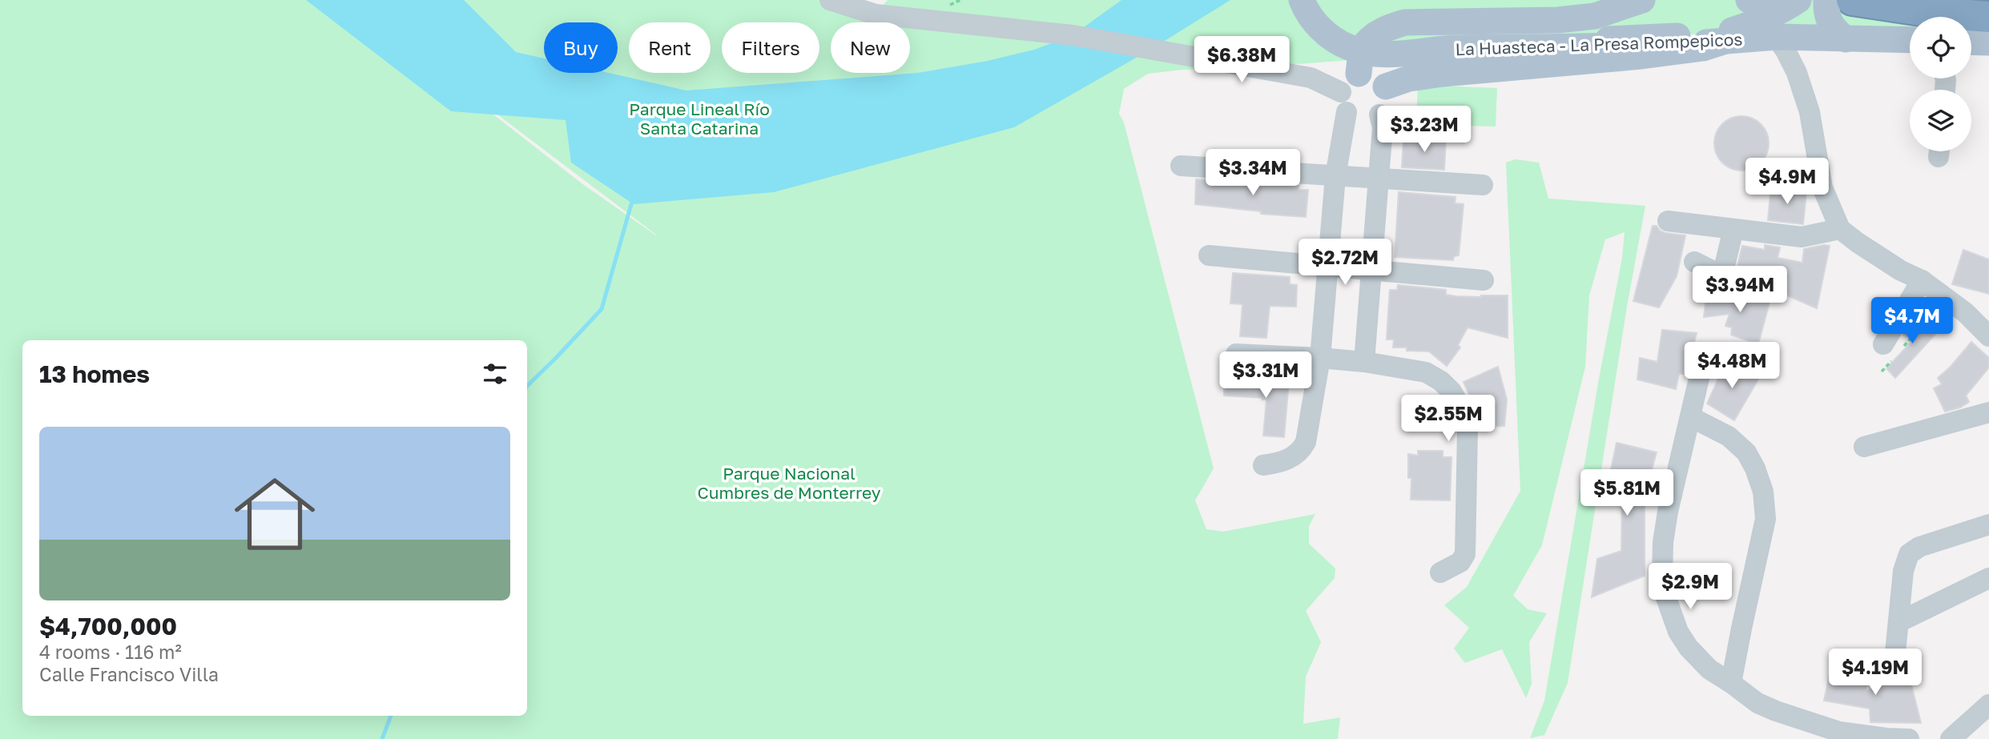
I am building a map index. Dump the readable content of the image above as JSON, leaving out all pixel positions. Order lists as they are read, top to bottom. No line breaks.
{"streets":{"main road":["La Huasteca - La Presa Rompepicos"]},"parks":["Parque Lineal Río Santa Catarina","Parque Nacional Cumbres de Monterrey"],"page":{"chip":["Buy","Rent","Filters","New"],"price":["$6.38M","$3.23M","$3.34M","$4.9M","$2.72M","$3.94M","$4.7M","$4.48M","$3.31M","$2.55M","$5.81M","$2.9M","$4.19M"],"heading":"13 homes","list":[{"name":"$4,700,000","note":"4 rooms · 116 m² · Calle Francisco Villa"}]}}
